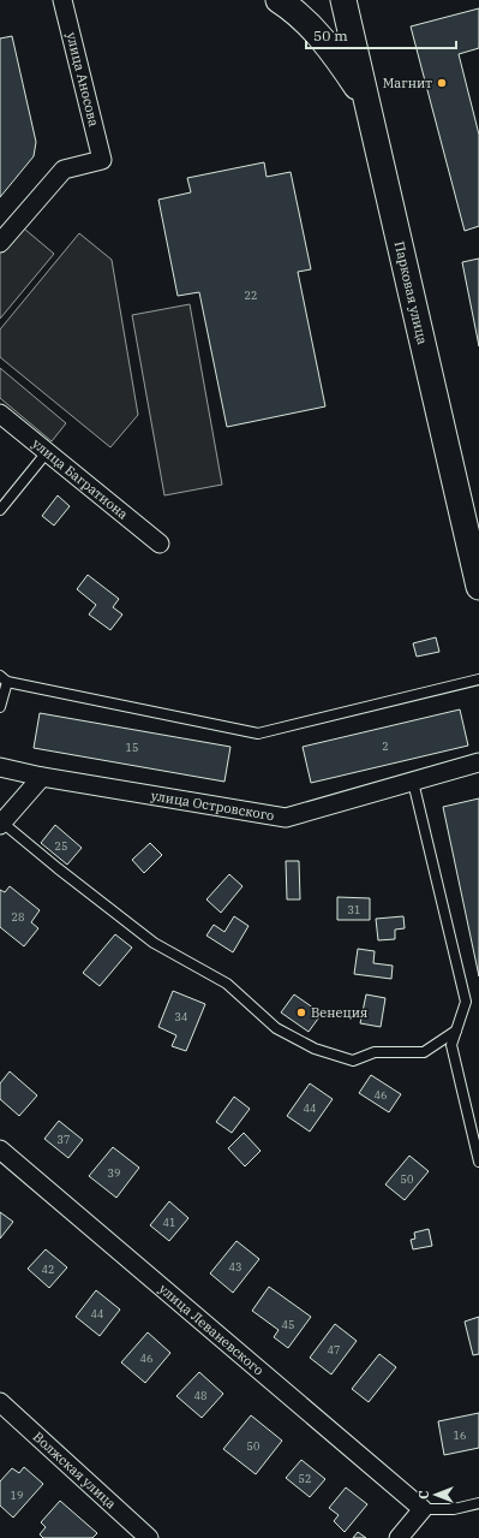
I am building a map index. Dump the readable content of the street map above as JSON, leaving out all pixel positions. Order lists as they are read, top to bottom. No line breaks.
{"streets":{"main road":["Парковая улица"],"street":["улица Аносова","улица Багратиона","улица Островского","улица Леваневского","Волжская улица"]},"places":["Магнит","Венеция"],"house_numbers":["22","2","15","25","31","28","34","46","44","37","39","50","41","43","42","44","45","47","46","48","16","50","52","19"],"scale_bar":"50 m","north":"left"}
